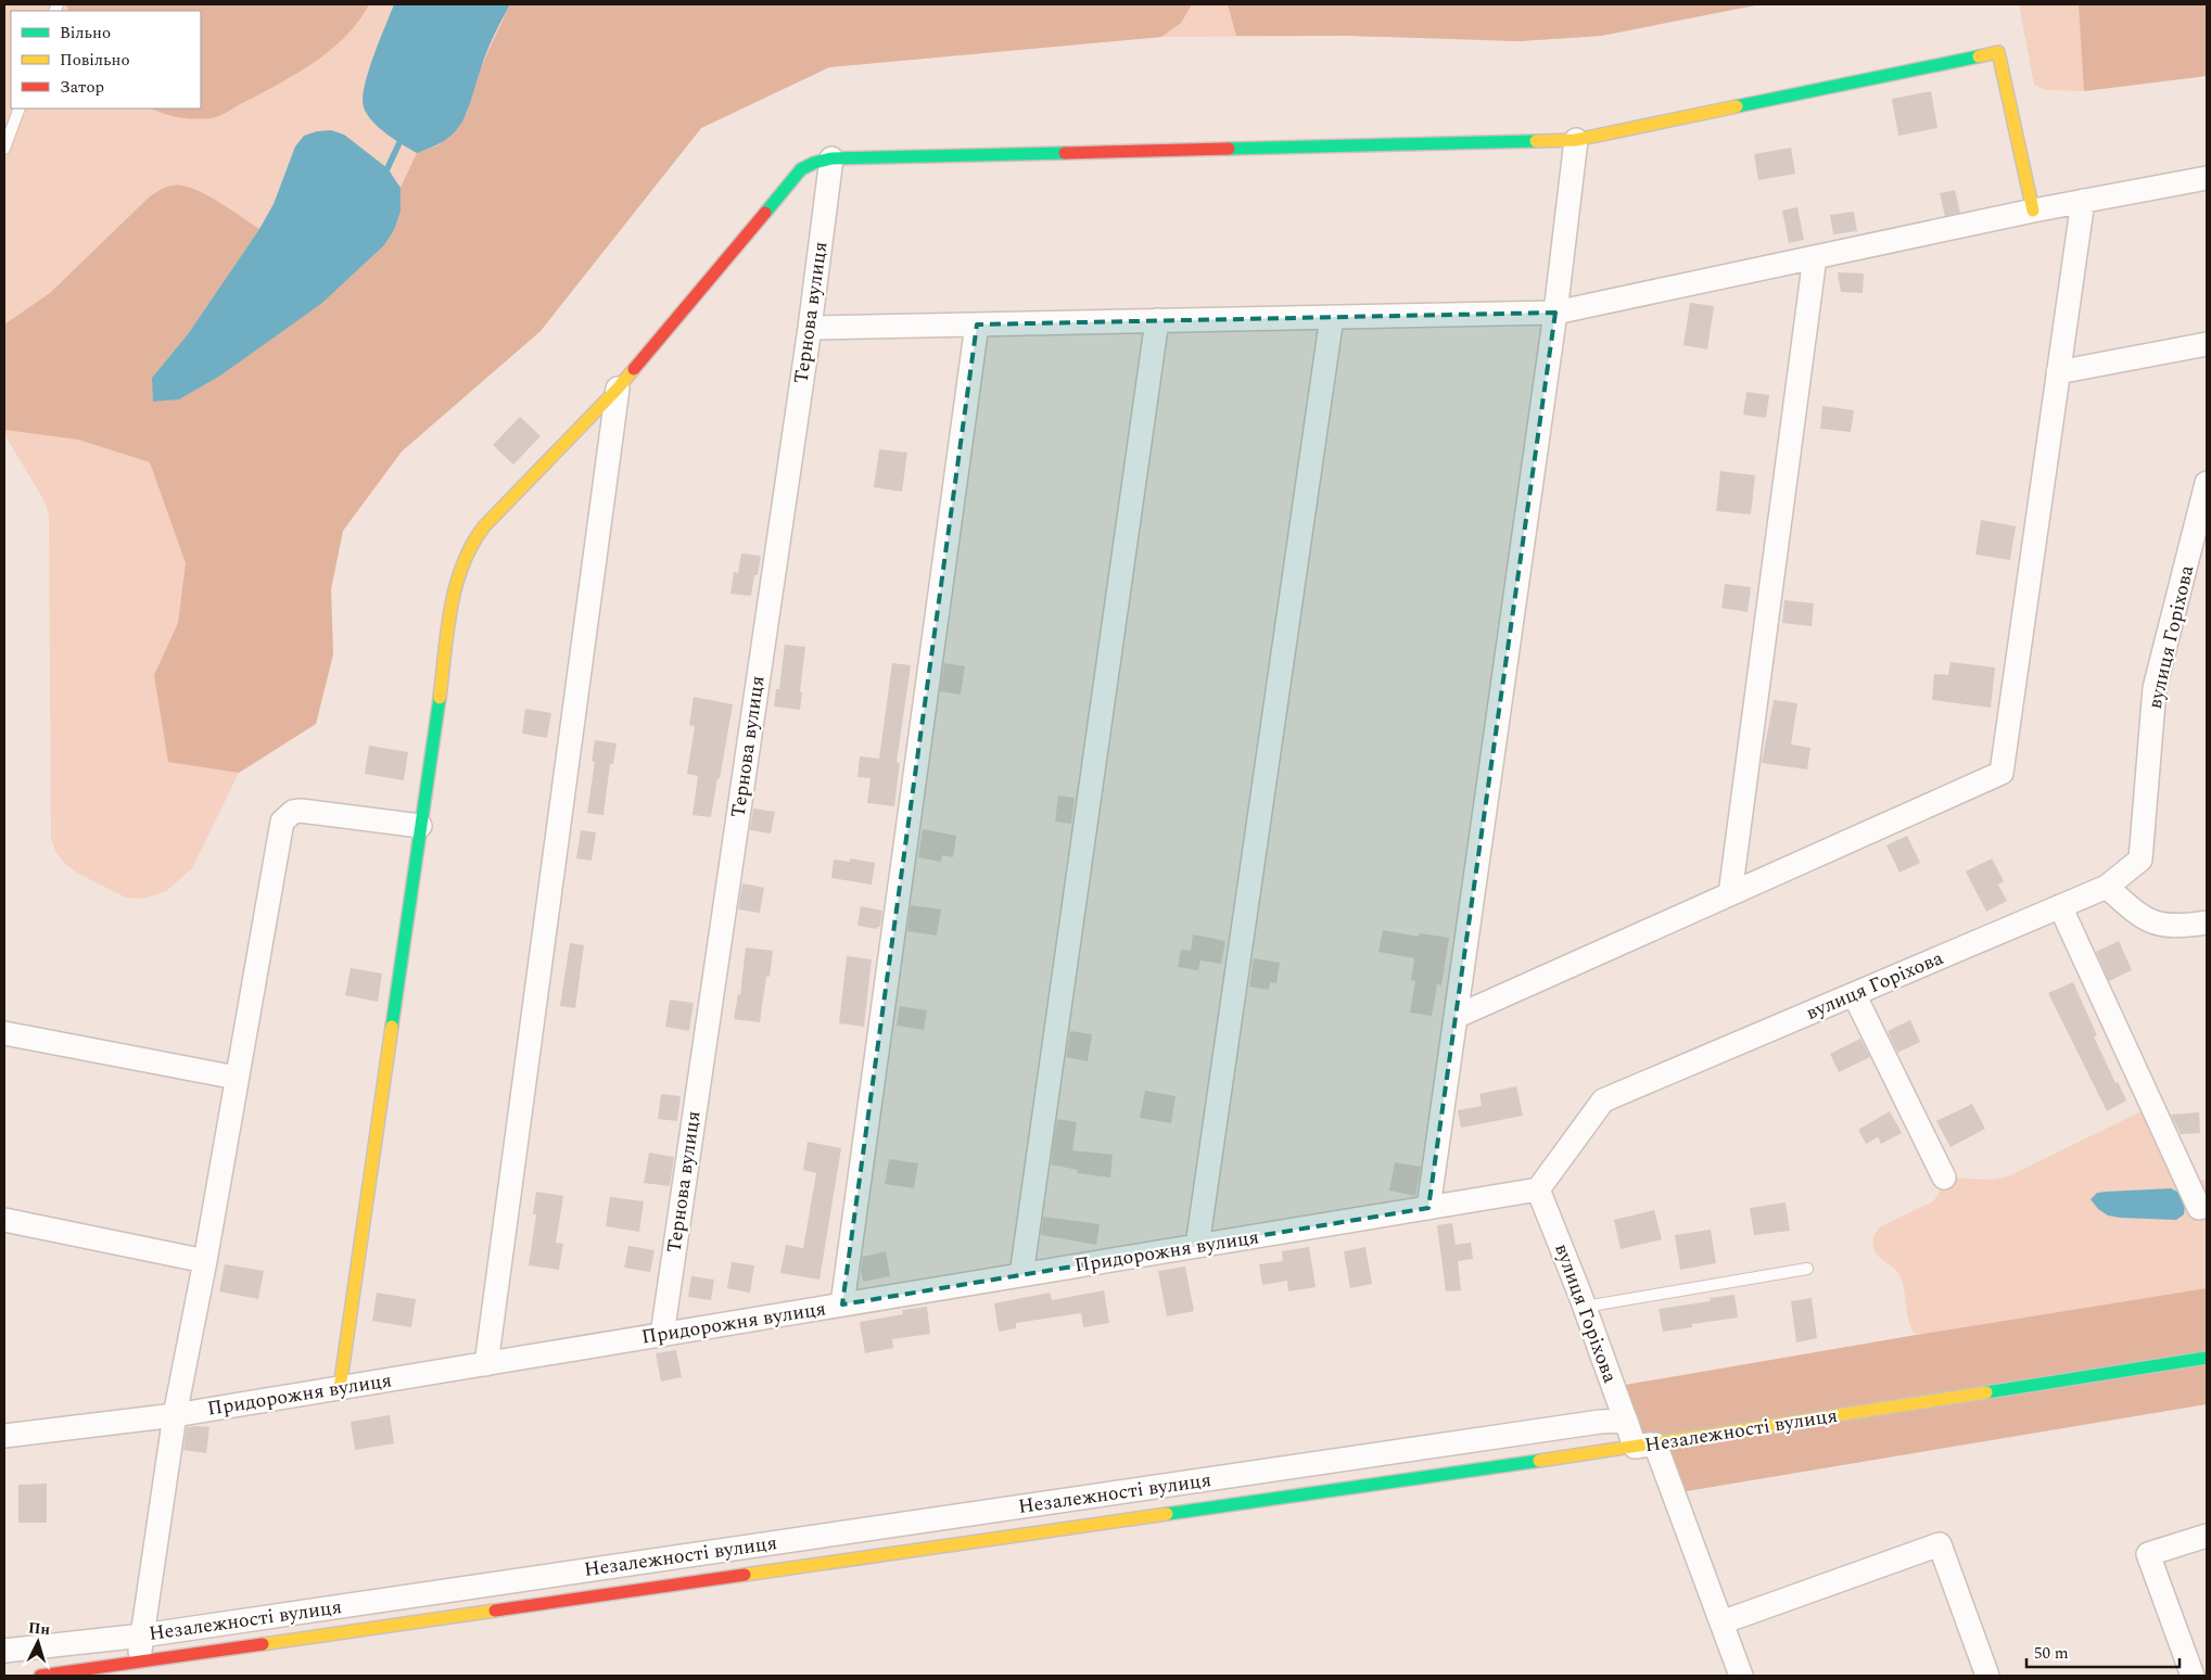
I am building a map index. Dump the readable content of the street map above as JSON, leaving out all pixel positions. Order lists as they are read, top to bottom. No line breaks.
{"streets":{"street":["Тернова вулиця","вулиця Горіхова","Придорожня вулиця","Незалежності вулиця"]},"crossings":[["Тернова вулиця","Придорожня вулиця"],["вулиця Горіхова","Придорожня вулиця"],["вулиця Горіхова","Незалежності вулиця"]],"legend":["Вільно","Повільно","Затор"],"scale_bar":"50 m","north":"top"}
